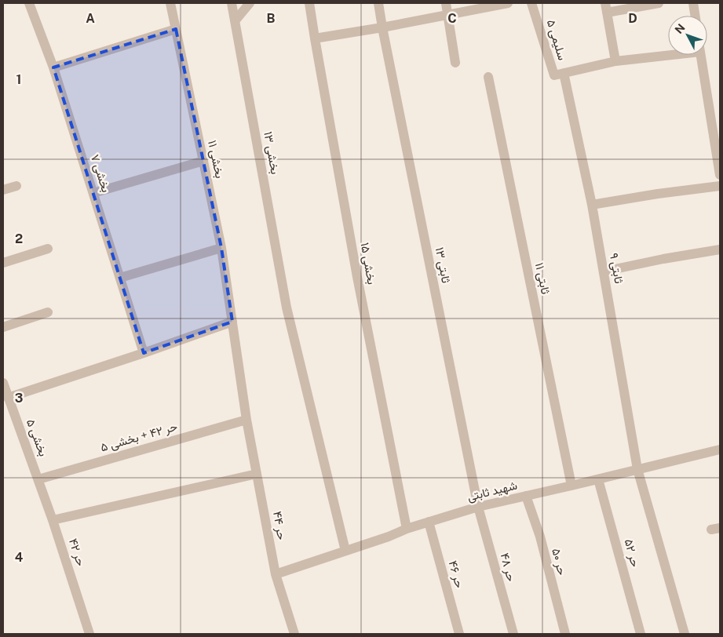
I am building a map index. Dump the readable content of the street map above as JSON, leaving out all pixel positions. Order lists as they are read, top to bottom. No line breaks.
{"streets":{"street":["سلیمی ۵","بخشی ۱۳","بخشی ۱۱","بخشی ۷","بخشی ۱۵","ثابتی ۱۳","ثابتی ۹","ثابتی ۱۱","حر ۴۲ + بخشی ۵","بخشی ۵","شهید ثابتی","حر ۴۴","حر ۴۲","حر ۵۲","حر ۵۰","حر ۴۸","حر ۴۶"]},"crossings":[["سلیمی ۵","ثابتی ۹"],["بخشی ۱۳","شهید ثابتی"],["بخشی ۱۱","حر ۴۲ + بخشی ۵"],["بخشی ۱۱","حر ۴۴"],["بخشی ۱۵","شهید ثابتی"],["ثابتی ۱۳","شهید ثابتی"],["ثابتی ۱۳","حر ۴۸"],["ثابتی ۹","شهید ثابتی"],["ثابتی ۱۱","شهید ثابتی"],["حر ۴۲ + بخشی ۵","بخشی ۵"],["حر ۴۲ + بخشی ۵","حر ۴۴"],["حر ۴۲ + بخشی ۵","حر ۴۲"],["بخشی ۵","حر ۴۲"],["شهید ثابتی","حر ۴۴"],["شهید ثابتی","حر ۵۲"],["شهید ثابتی","حر ۵۰"],["شهید ثابتی","حر ۴۸"],["شهید ثابتی","حر ۴۶"]],"north":"top left","grid":{"columns":["A","B","C","D"],"rows":["1","2","3","4"]}}
